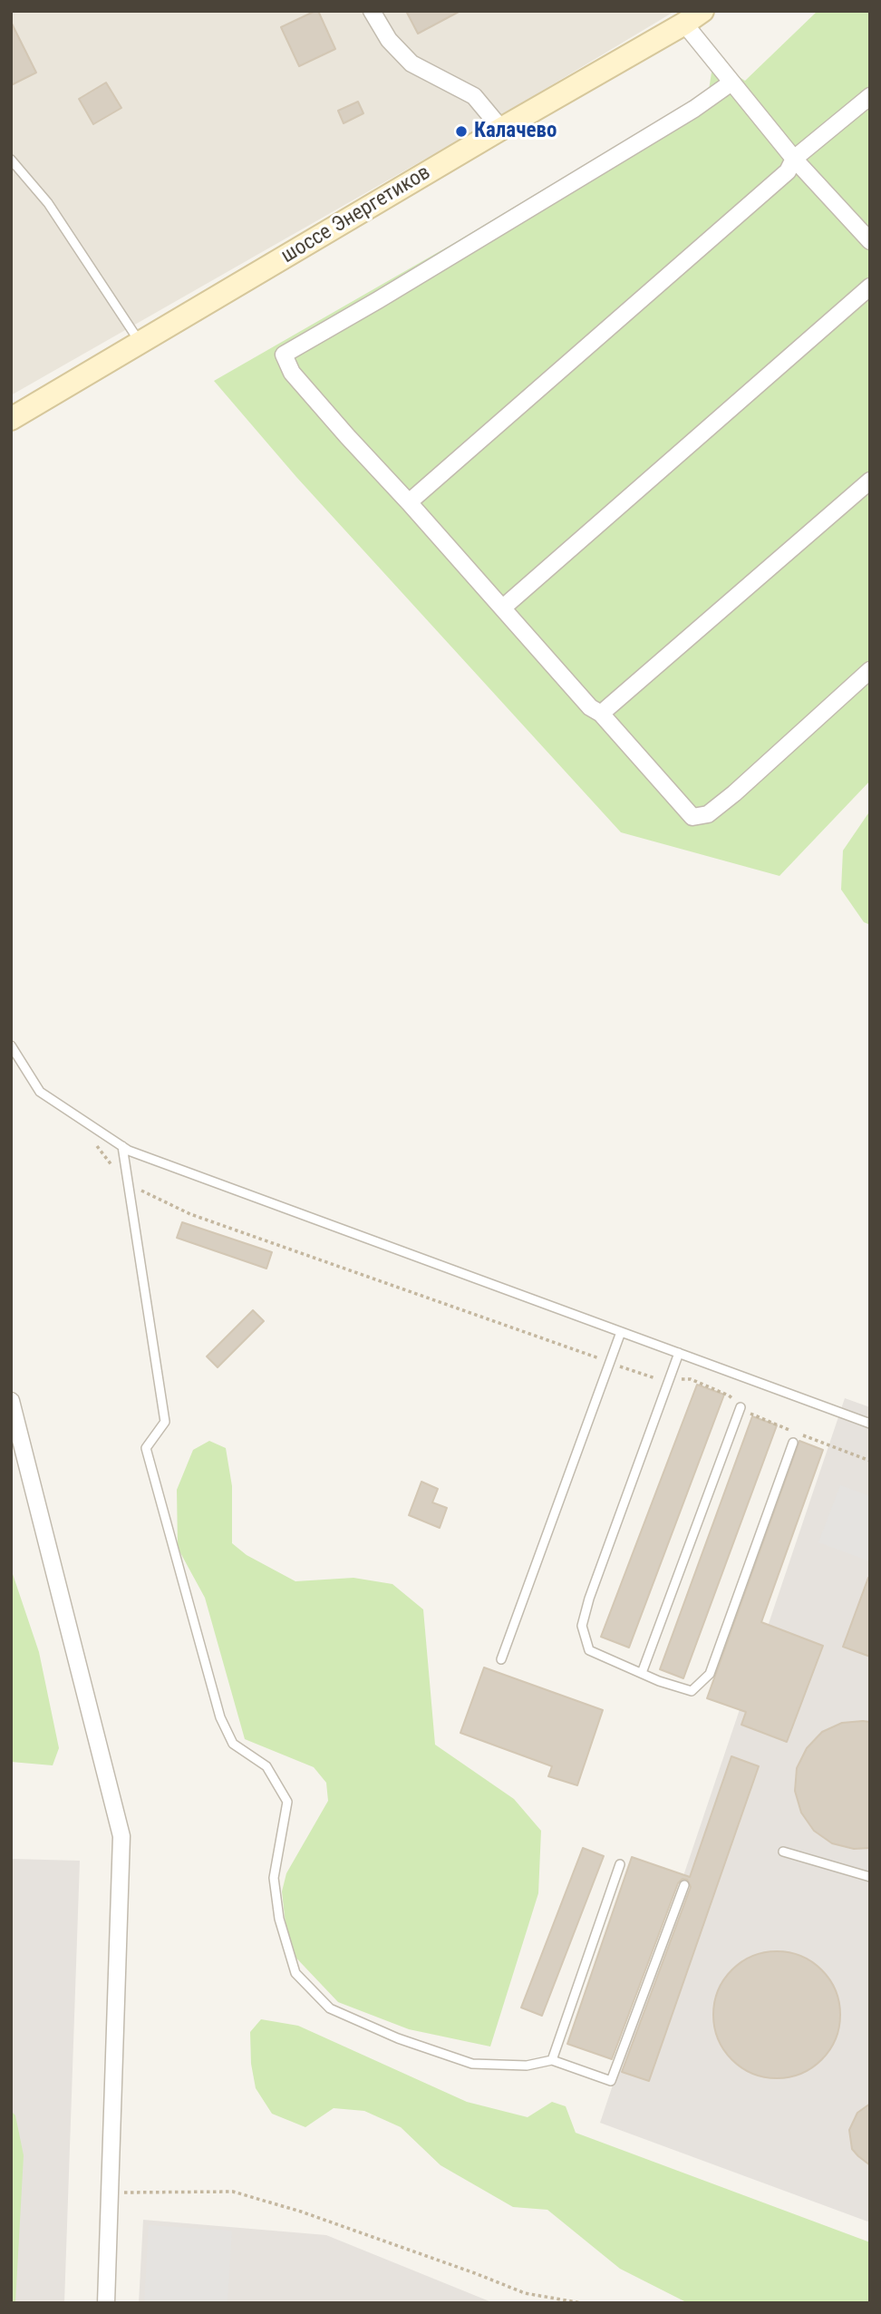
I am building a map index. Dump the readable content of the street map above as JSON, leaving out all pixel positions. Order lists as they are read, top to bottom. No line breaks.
{"streets":{"main road":["шоссе Энергетиков"]},"places":["Калачево"]}
